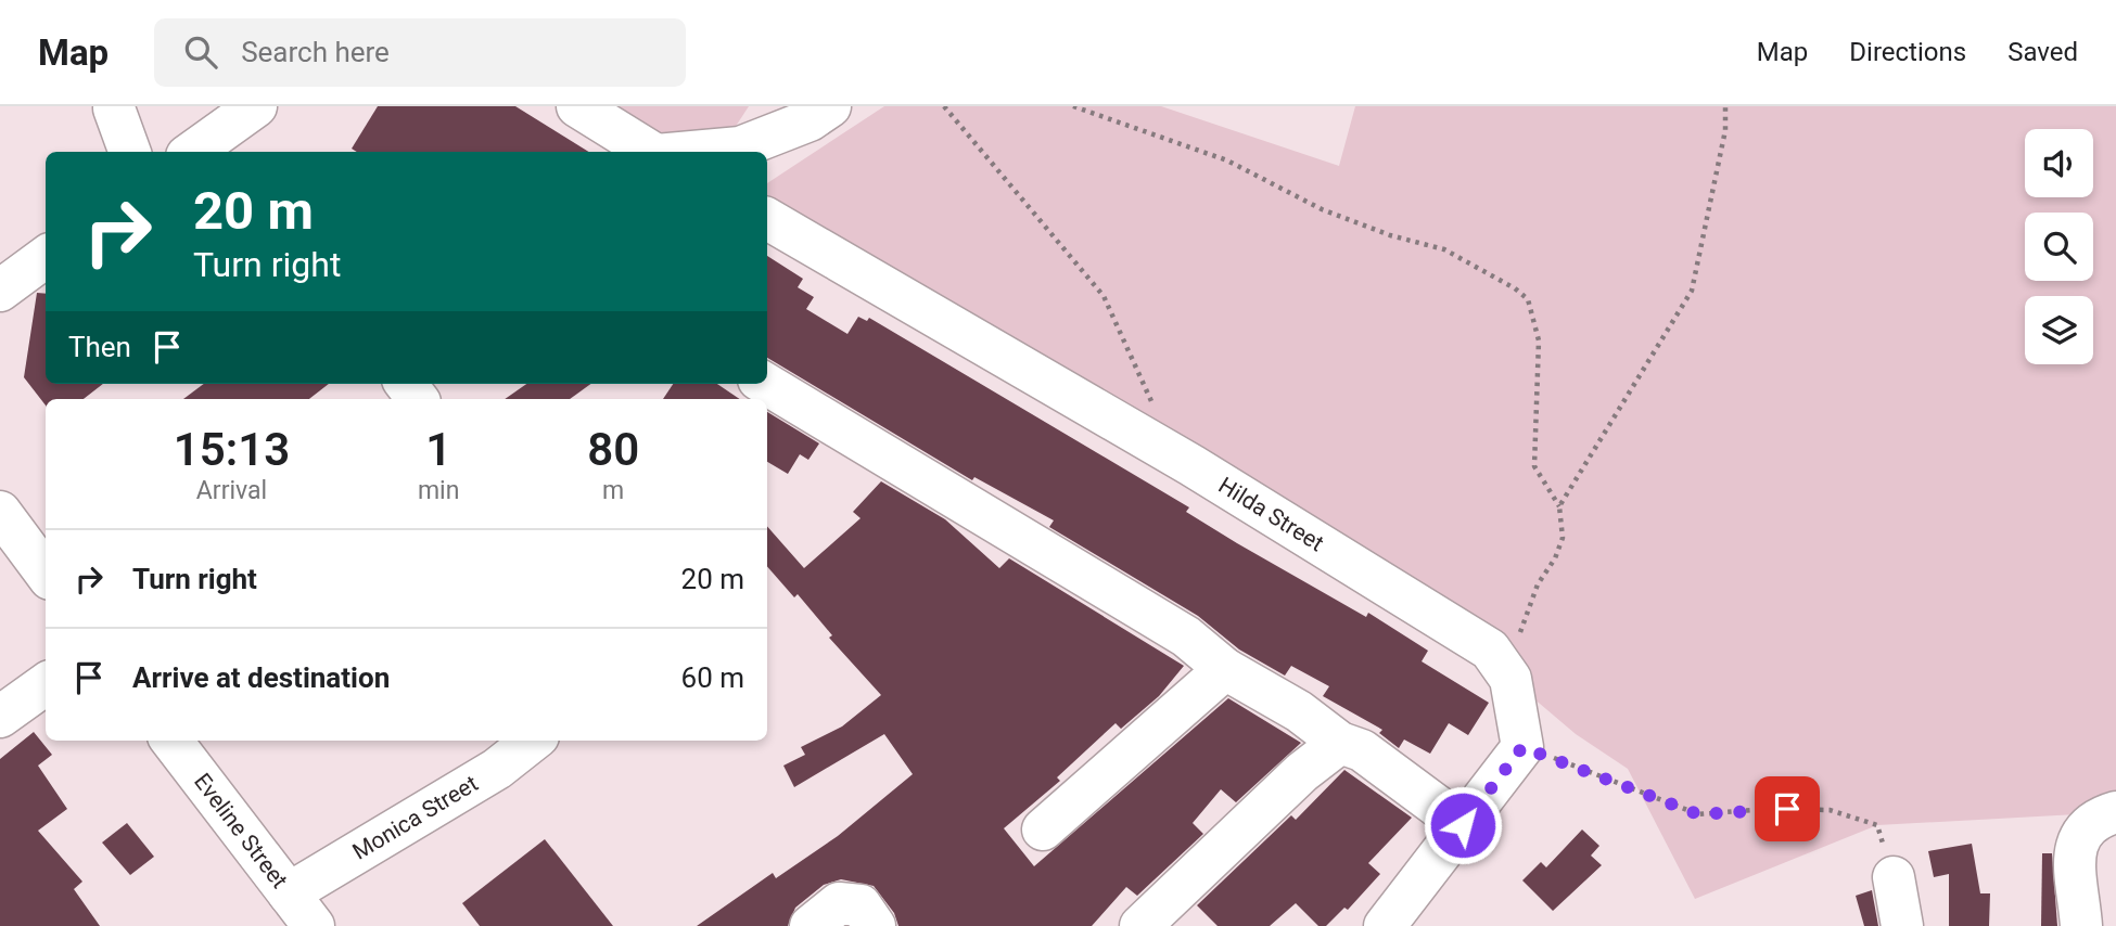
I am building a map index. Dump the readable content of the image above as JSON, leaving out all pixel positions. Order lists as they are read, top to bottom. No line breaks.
{"streets":{"street":["Hilda Street","Monica Street","Eveline Street"]},"crossings":[["Monica Street","Eveline Street"]],"page":{"header":"Map","search":"Search here","nav":["Map","Directions","Saved"],"turn":["20 m","Turn right"],"then":"Then","eta":["15:13","Arrival","1","min","80","m"],"list":[{"name":"Turn right","value":"20 m"},{"name":"Arrive at destination","value":"60 m"}]}}
